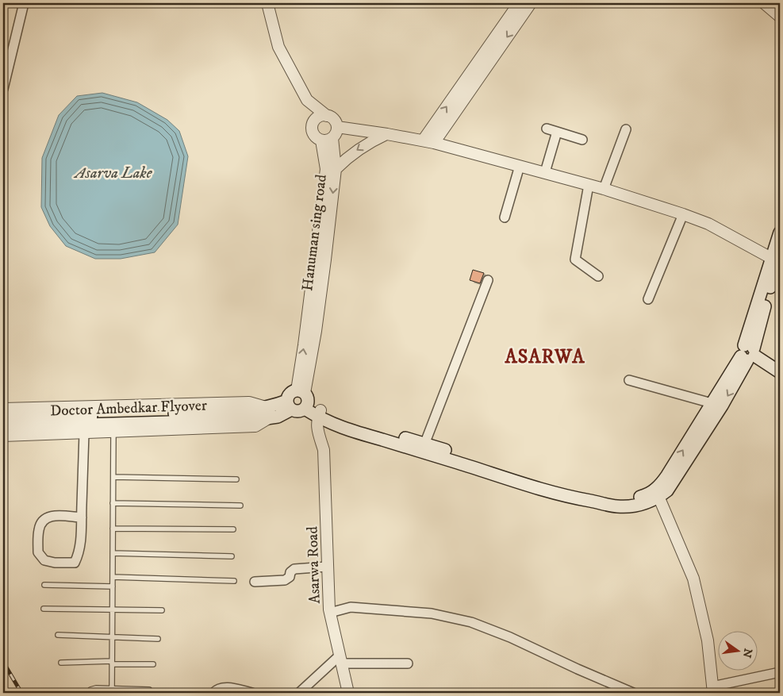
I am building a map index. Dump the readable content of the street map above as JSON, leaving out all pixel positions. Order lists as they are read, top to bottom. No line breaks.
{"streets":{"main road":["Doctor Ambedkar Flyover"],"street":["Hanuman sing road","Asarwa Road"]},"districts":["ASARWA"],"water":["Asarva Lake"],"north":"right"}
